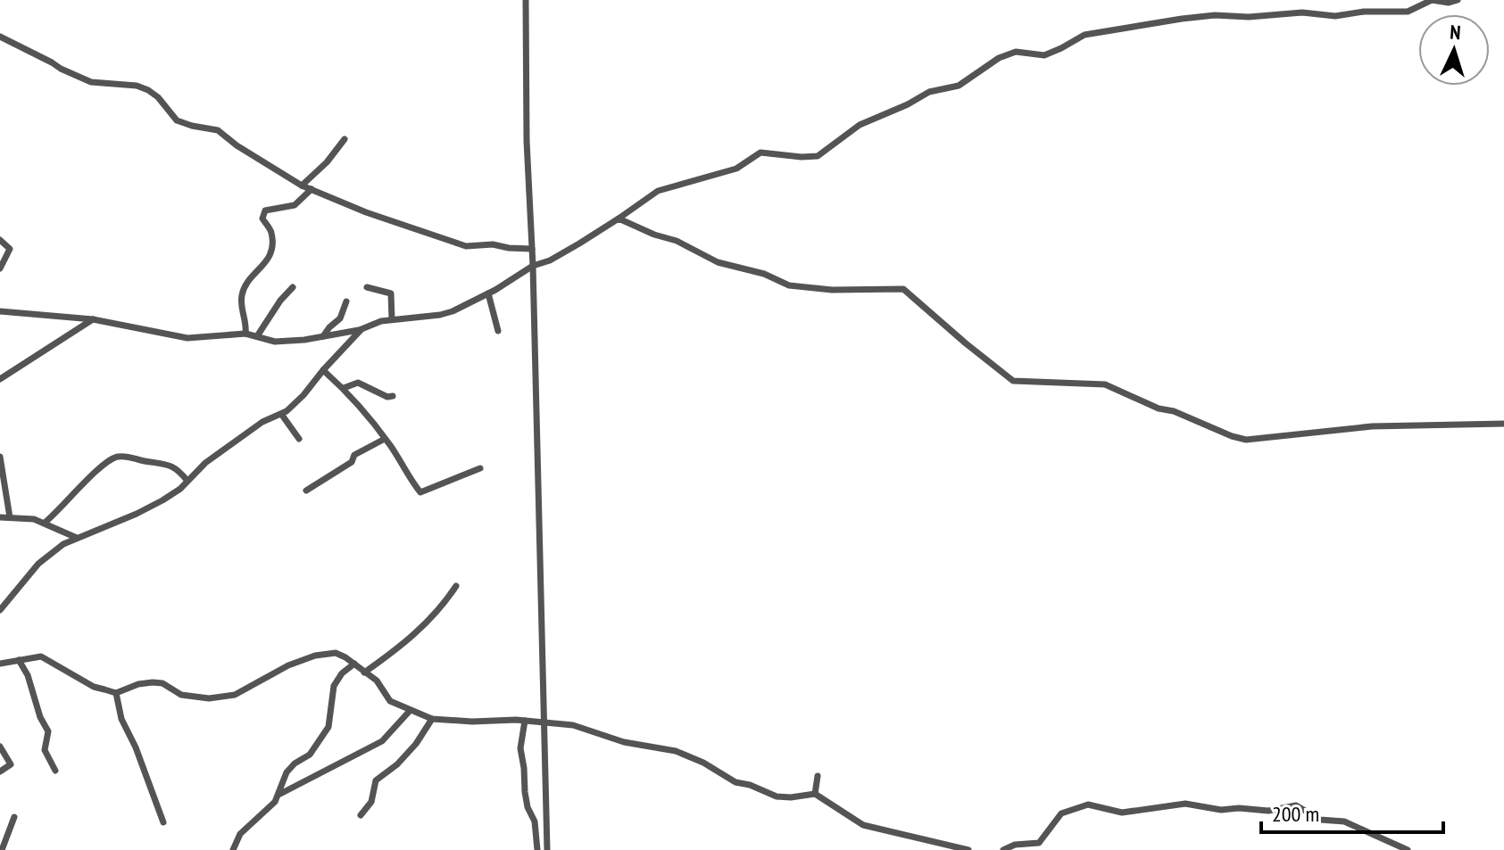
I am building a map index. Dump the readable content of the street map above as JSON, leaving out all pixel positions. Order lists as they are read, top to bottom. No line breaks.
{"scale_bar":"200 m","north":"top"}
